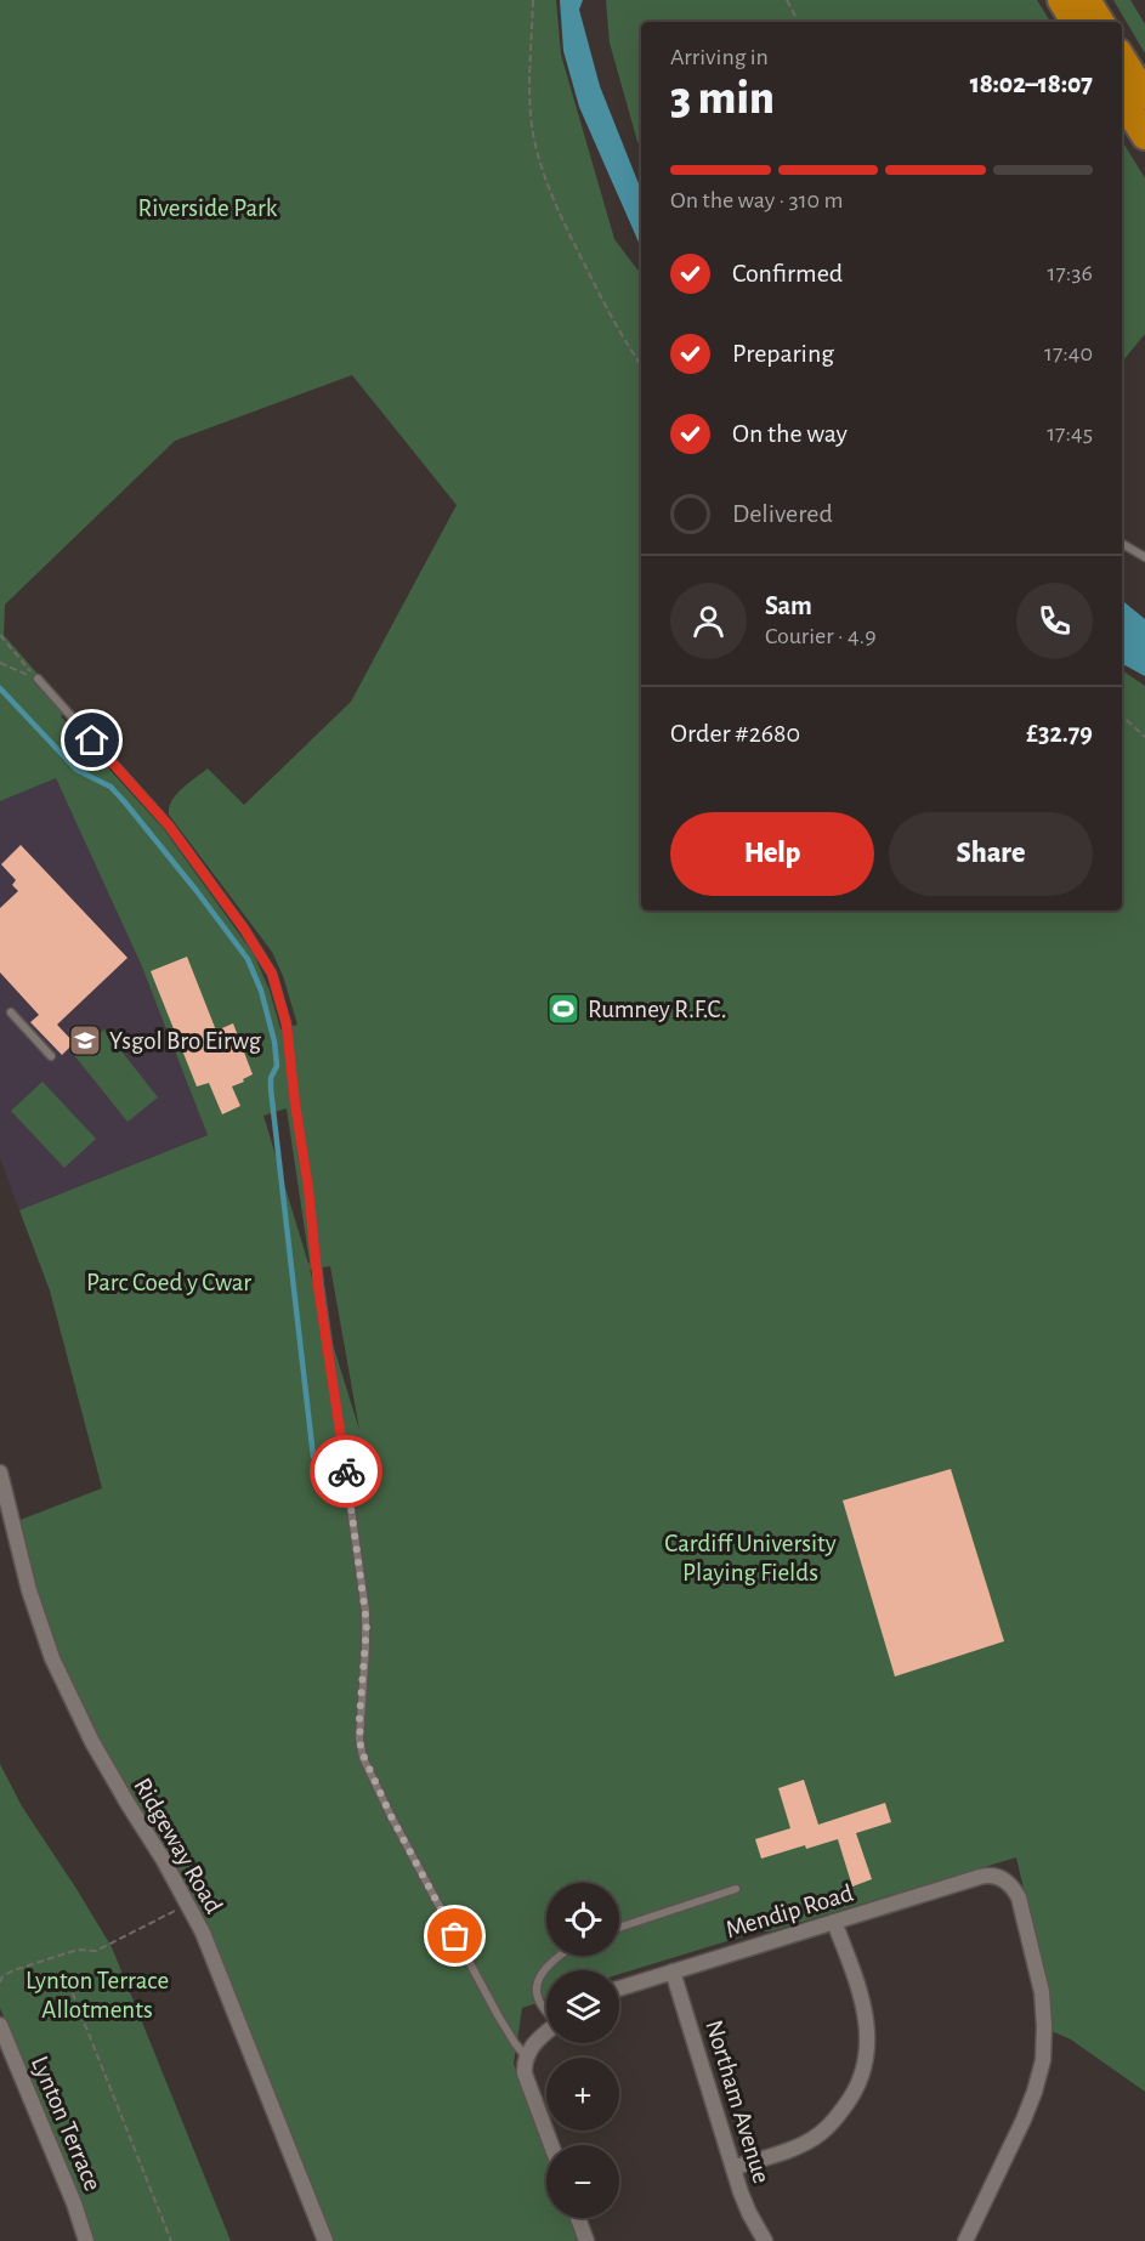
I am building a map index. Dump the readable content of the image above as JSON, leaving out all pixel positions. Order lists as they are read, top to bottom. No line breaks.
{"streets":{"street":["Ridgeway Road","Mendip Road","Northam Avenue","Lynton Terrace"]},"crossings":[["Mendip Road","Northam Avenue"]],"parks":["Riverside Park","Parc Coed y Cwar","Cardiff University Playing Fields","Lynton Terrace Allotments"],"places":{"sports":["Rumney R.F.C."],"school or university":["Ysgol Bro Eirwg"]},"page":{"heading":["3 min","Arriving in","18:02–18:07"],"panel":["Sam","Courier · 4.9","Order #2680","£32.79"],"bar":"On the way · 310 m","list":[["Confirmed","17:36"],["Preparing","17:40"],["On the way","17:45"],"Delivered"],"buttons":["Help","Share"],"map_buttons":["+","−"]}}
